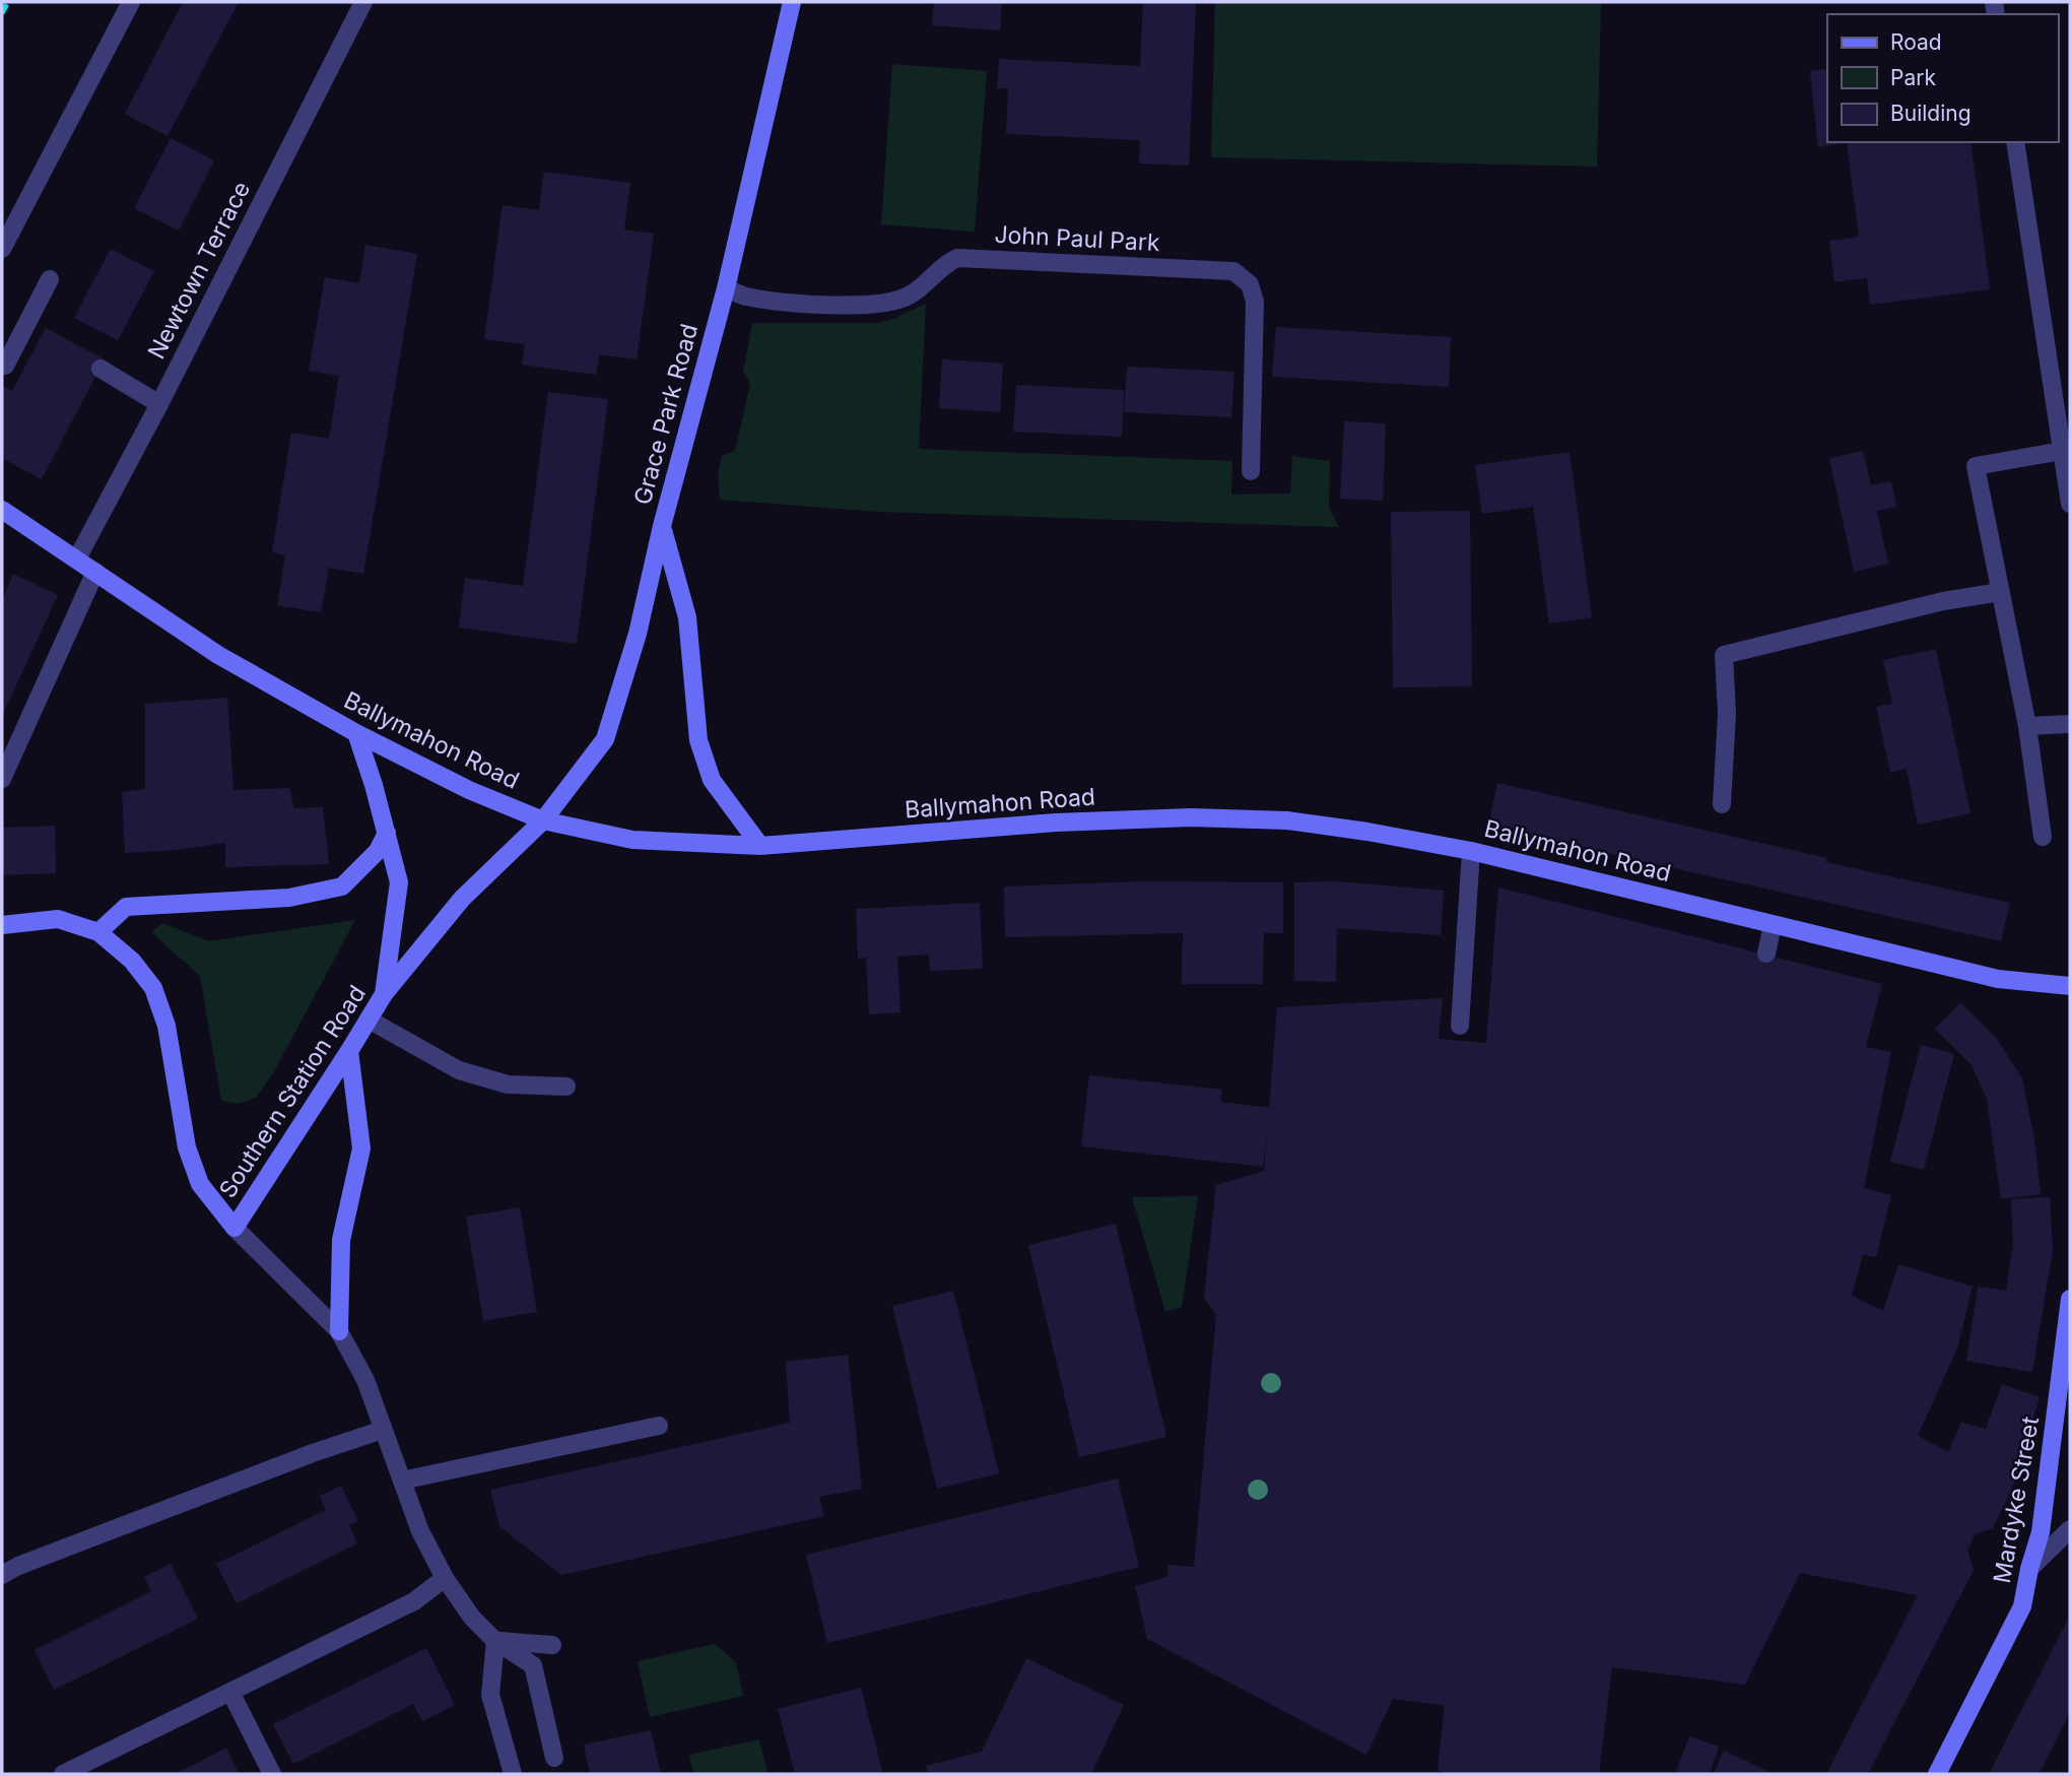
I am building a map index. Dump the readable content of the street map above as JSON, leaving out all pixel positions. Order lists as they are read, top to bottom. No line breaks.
{"streets":{"street":["John Paul Park","Newtown Terrace","Grace Park Road","Ballymahon Road","Southern Station Road","Mardyke Street"]},"crossings":[["John Paul Park","Grace Park Road"],["Newtown Terrace","Ballymahon Road"],["Grace Park Road","Ballymahon Road"],["Grace Park Road","Southern Station Road"],["Ballymahon Road","Southern Station Road"]],"legend":["Road","Park","Building"]}
